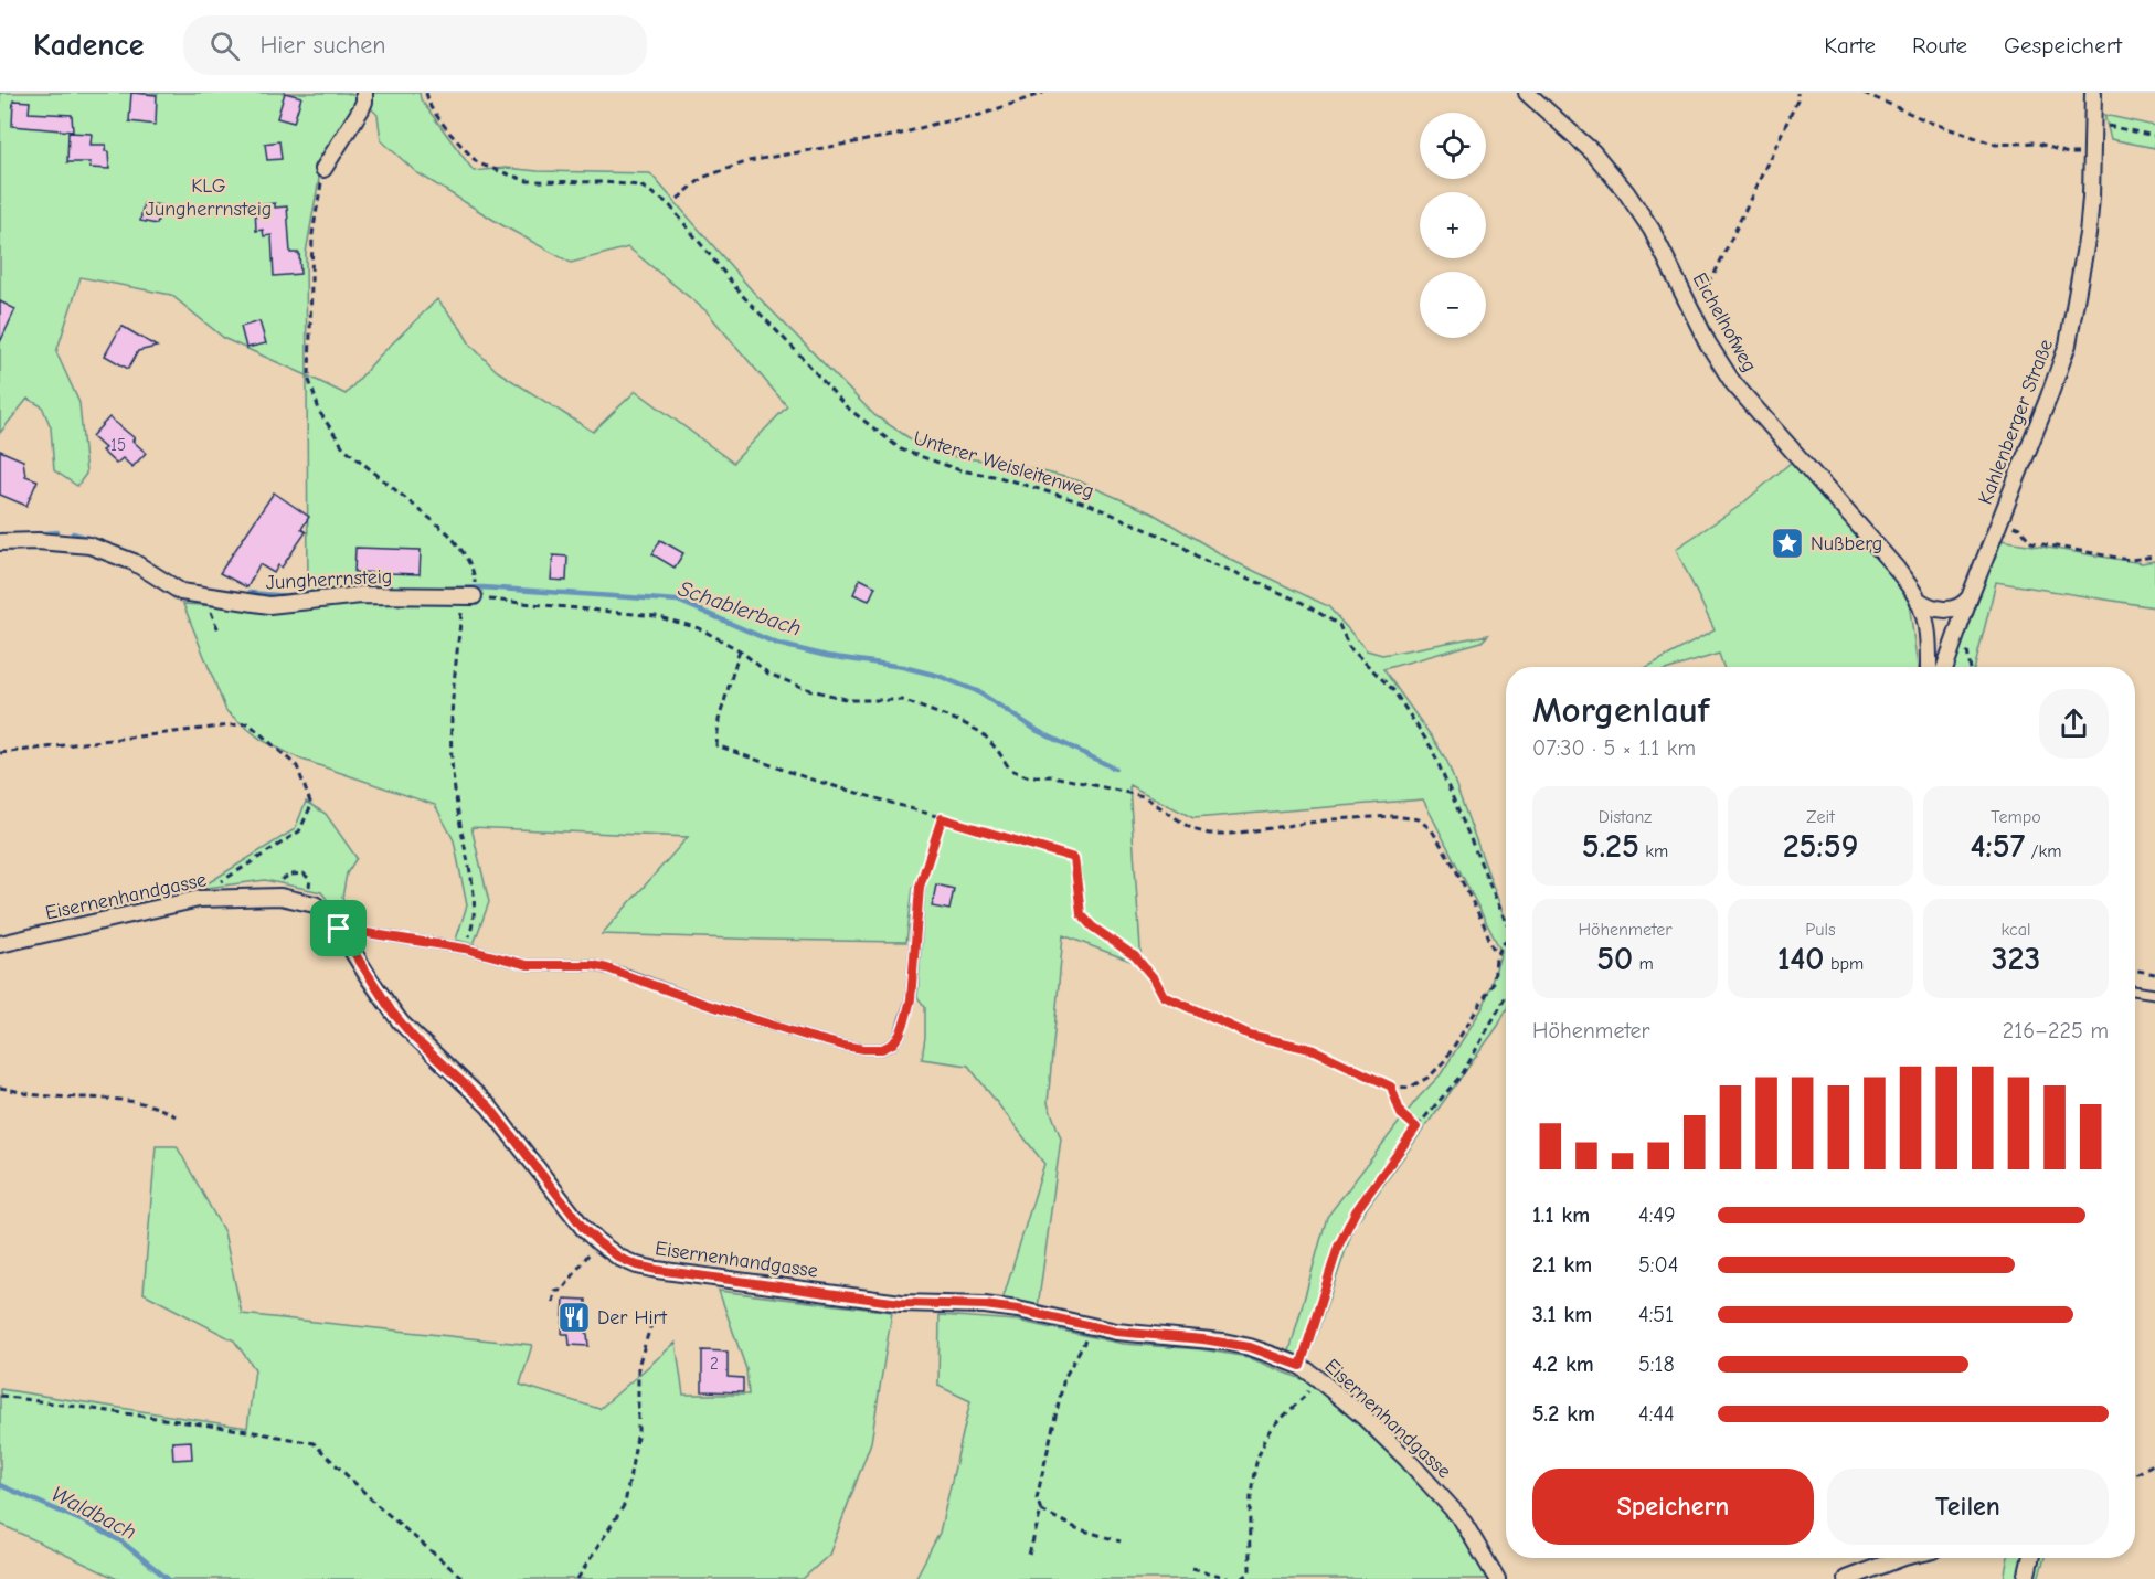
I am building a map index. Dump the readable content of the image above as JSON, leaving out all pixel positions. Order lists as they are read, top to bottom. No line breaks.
{"streets":{"street":["Eichelhofweg","Kahlenberger Straße","Jungherrnsteig","Eisernenhandgasse"],"path":["Unterer Weisleitenweg"]},"water":["Schablerbach","Waldbach"],"parks":["KLG Jungherrnsteig"],"places":{"place":["Nußberg"],"restaurant":["Der Hirt"]},"house_numbers":["15","2"],"page":{"header":"Kadence","search":"Hier suchen","nav":["Karte","Route","Gespeichert"],"map_buttons":["+","−"],"heading":["Morgenlauf","07:30 · 5 × 1.1 km"],"stats":[["Distanz","5.25 km"],["Zeit","25:59"],["Tempo","4:57 /km"],["Höhenmeter","50 m"],["Puls","140 bpm"],["kcal","323"]],"chart":["Höhenmeter","216–225 m"],"list":[{"name":"1.1 km","note":"4:49"},{"name":"2.1 km","note":"5:04"},{"name":"3.1 km","note":"4:51"},{"name":"4.2 km","note":"5:18"},{"name":"5.2 km","note":"4:44"}],"buttons":["Speichern","Teilen"]}}
